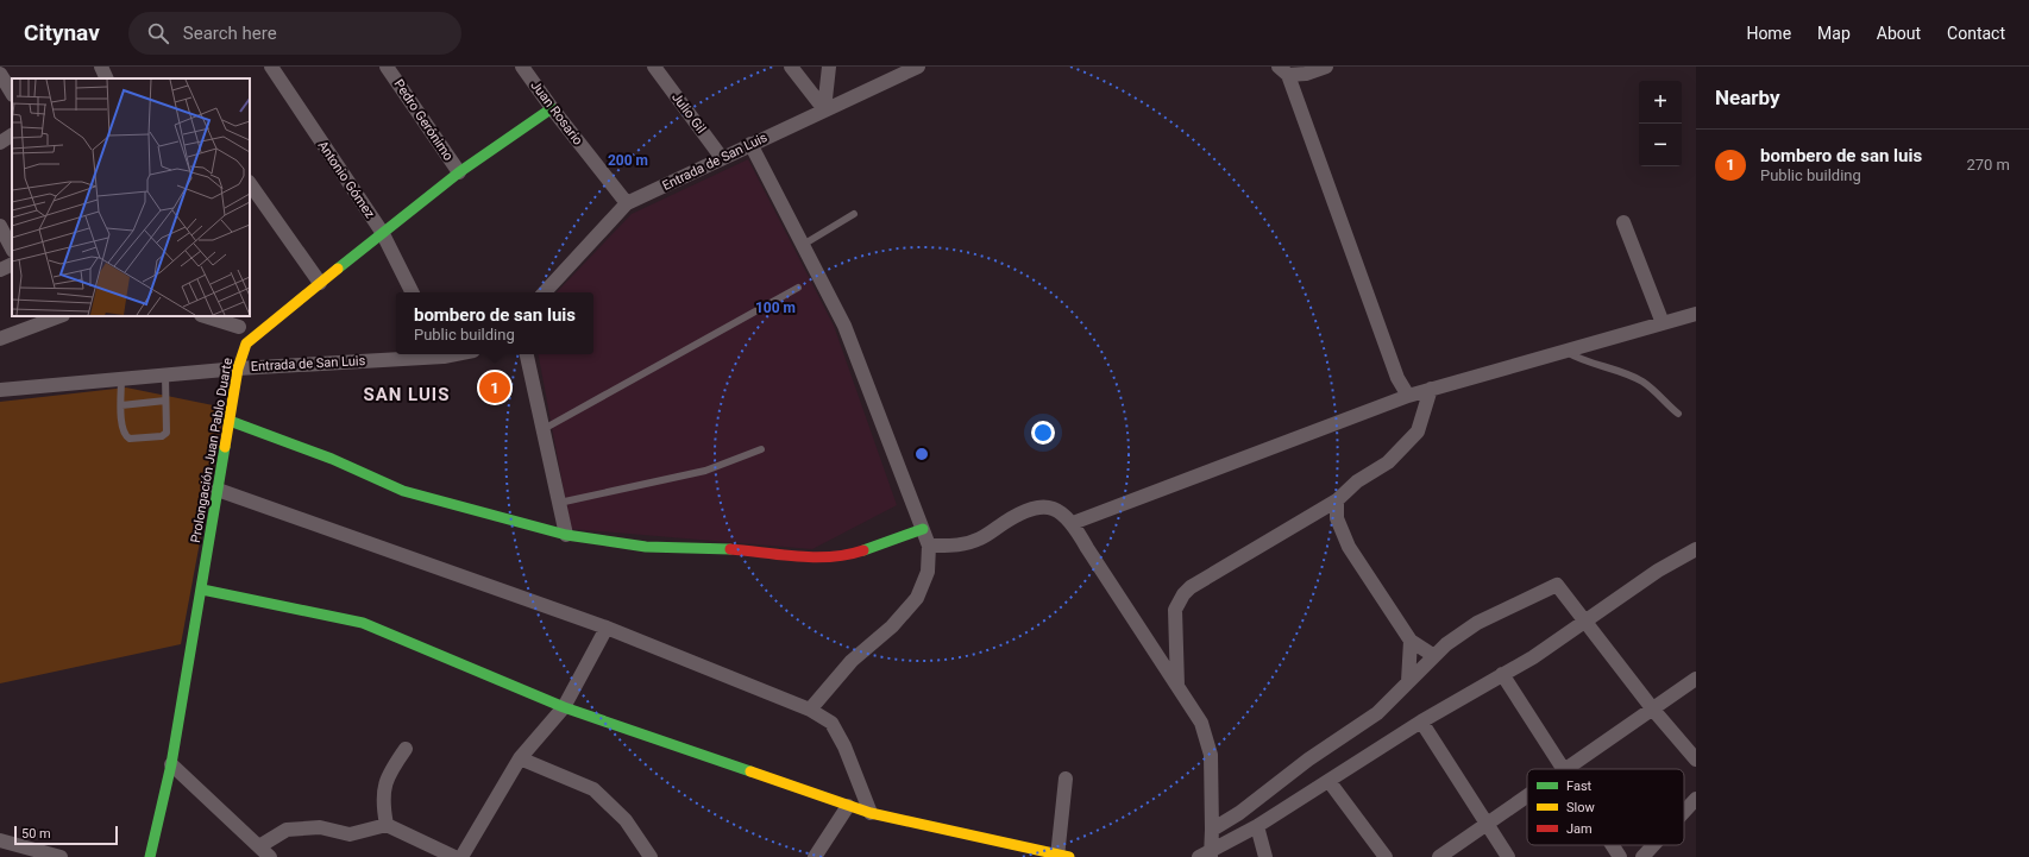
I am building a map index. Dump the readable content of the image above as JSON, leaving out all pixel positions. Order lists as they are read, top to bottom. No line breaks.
{"streets":{"street":["Juan Rosario","Julio Gil","Pedro Gerónimo","Entrada de San Luis","Antonio Gómez","Prolongación Juan Pablo Duarte"]},"crossings":[["Juan Rosario","Entrada de San Luis"],["Juan Rosario","Prolongación Juan Pablo Duarte"],["Julio Gil","Entrada de San Luis"],["Pedro Gerónimo","Prolongación Juan Pablo Duarte"],["Entrada de San Luis","Prolongación Juan Pablo Duarte"],["Antonio Gómez","Prolongación Juan Pablo Duarte"]],"districts":["SAN LUIS"],"legend":["Fast","Slow","Jam"],"scale_bar":"50 m","page":{"header":"Citynav","search":"Search here","nav":["Home","Map","About","Contact"],"heading":"Nearby","map_buttons":["+","−"],"list":[{"mark":"1","name":"bombero de san luis","note":"Public building","value":"270 m"}],"popup":["bombero de san luis","Public building"],"pins":"1","scale":"50 m"},"rings":["200 m","100 m"]}
